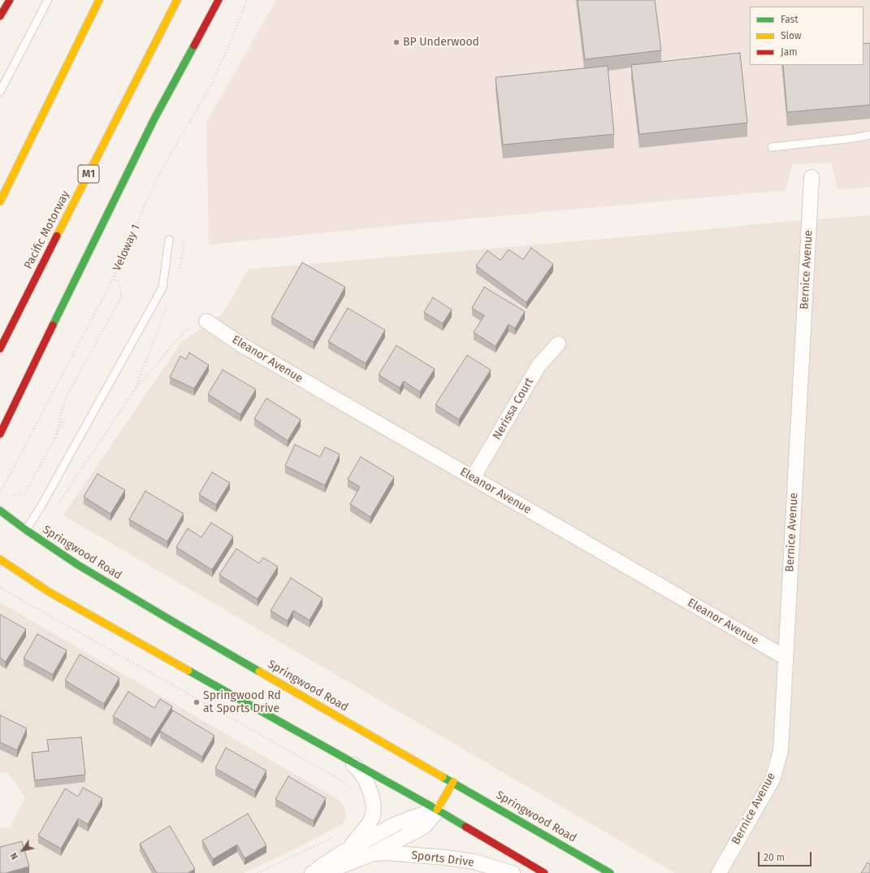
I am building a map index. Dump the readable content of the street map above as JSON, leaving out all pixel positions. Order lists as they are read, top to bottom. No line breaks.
{"streets":{"main road":["M1","Pacific Motorway","Springwood Road","Sports Drive"],"street":["Bernice Avenue","Eleanor Avenue","Nerissa Court"],"path":["Veloway 1"]},"crossings":[["Bernice Avenue","Eleanor Avenue"],["Eleanor Avenue","Nerissa Court"],["Springwood Road","Sports Drive"]],"places":["BP Underwood","Springwood Rd at Sports Drive"],"legend":["Fast","Slow","Jam"],"scale_bar":"20 m","north":"bottom left"}
